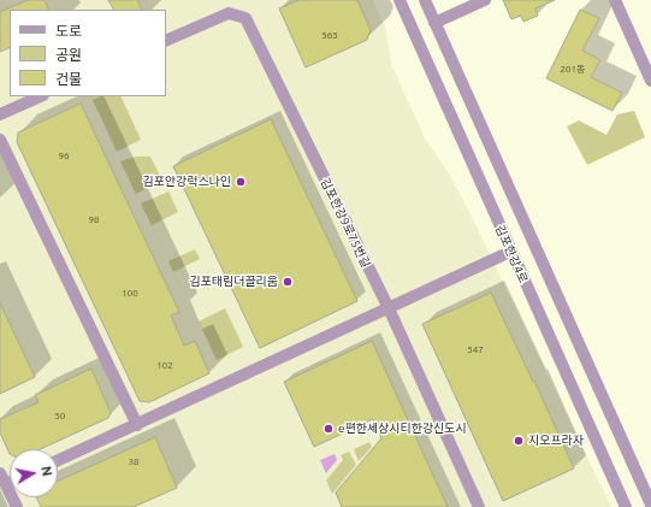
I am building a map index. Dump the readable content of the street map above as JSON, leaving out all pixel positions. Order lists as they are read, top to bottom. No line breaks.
{"streets":{"street":["김포한강9로75번길","김포한강4로"]},"places":["김포안강럭스나인","김포태림더끌리움","e편한세상시티한강신도시","지오프라자"],"house_numbers":["565","201동","96","98","100","547","102","50","38"],"legend":["도로","공원","건물"],"north":"right"}
